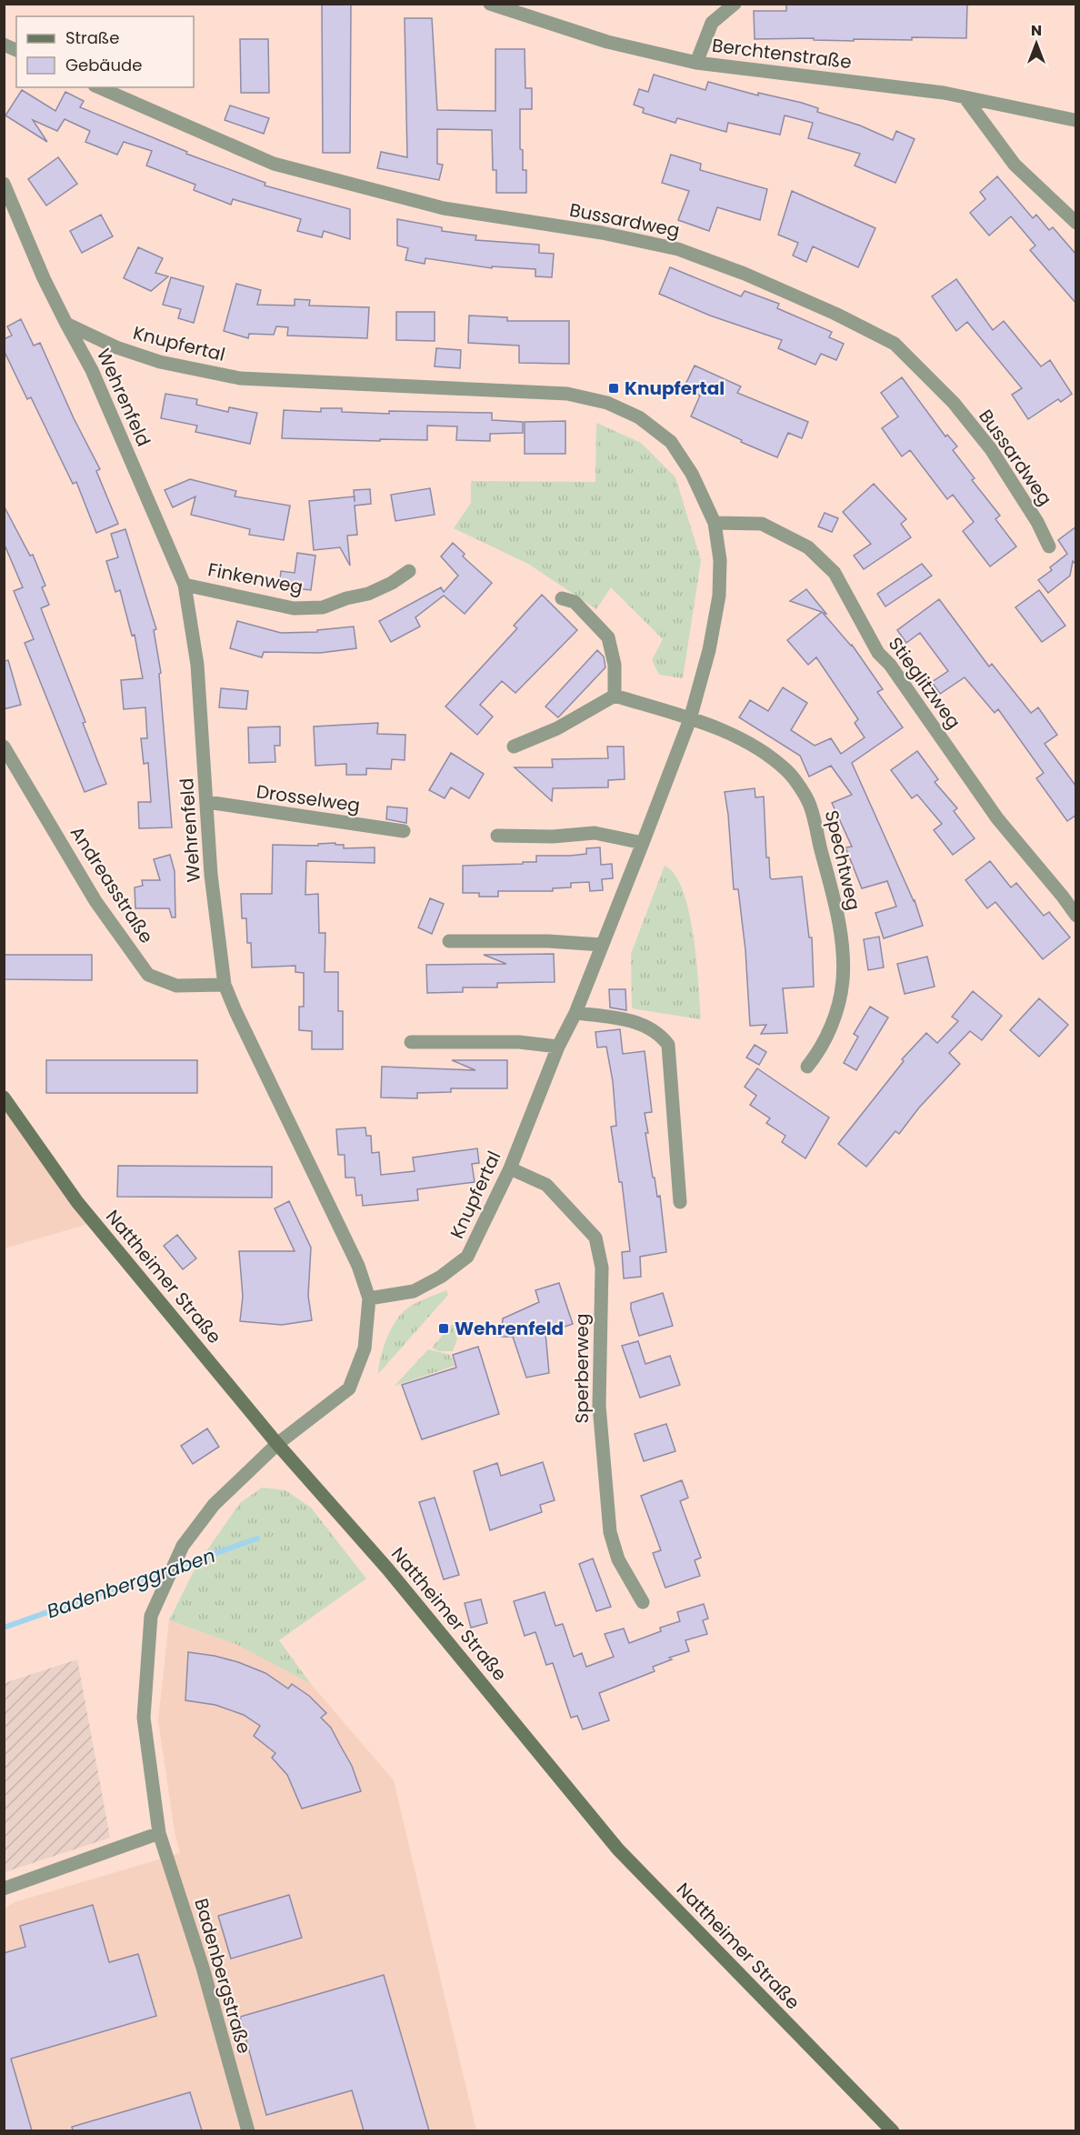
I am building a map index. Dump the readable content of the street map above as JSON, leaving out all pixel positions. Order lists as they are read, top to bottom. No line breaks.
{"streets":{"street":["Berchtenstraße","Bussardweg","Knupfertal","Wehrenfeld","Finkenweg","Stieglitzweg","Drosselweg","Spechtweg","Andreasstraße","Nattheimer Straße","Sperberweg","Badenbergstraße"]},"crossings":[["Knupfertal","Wehrenfeld"],["Knupfertal","Stieglitzweg"],["Knupfertal","Spechtweg"],["Knupfertal","Sperberweg"],["Wehrenfeld","Finkenweg"],["Wehrenfeld","Drosselweg"],["Wehrenfeld","Andreasstraße"],["Wehrenfeld","Nattheimer Straße"],["Wehrenfeld","Badenbergstraße"],["Nattheimer Straße","Badenbergstraße"]],"water":["Badenberggraben"],"places":{"transit":["Knupfertal","Wehrenfeld"]},"legend":["Straße","Gebäude"],"north":"top"}
